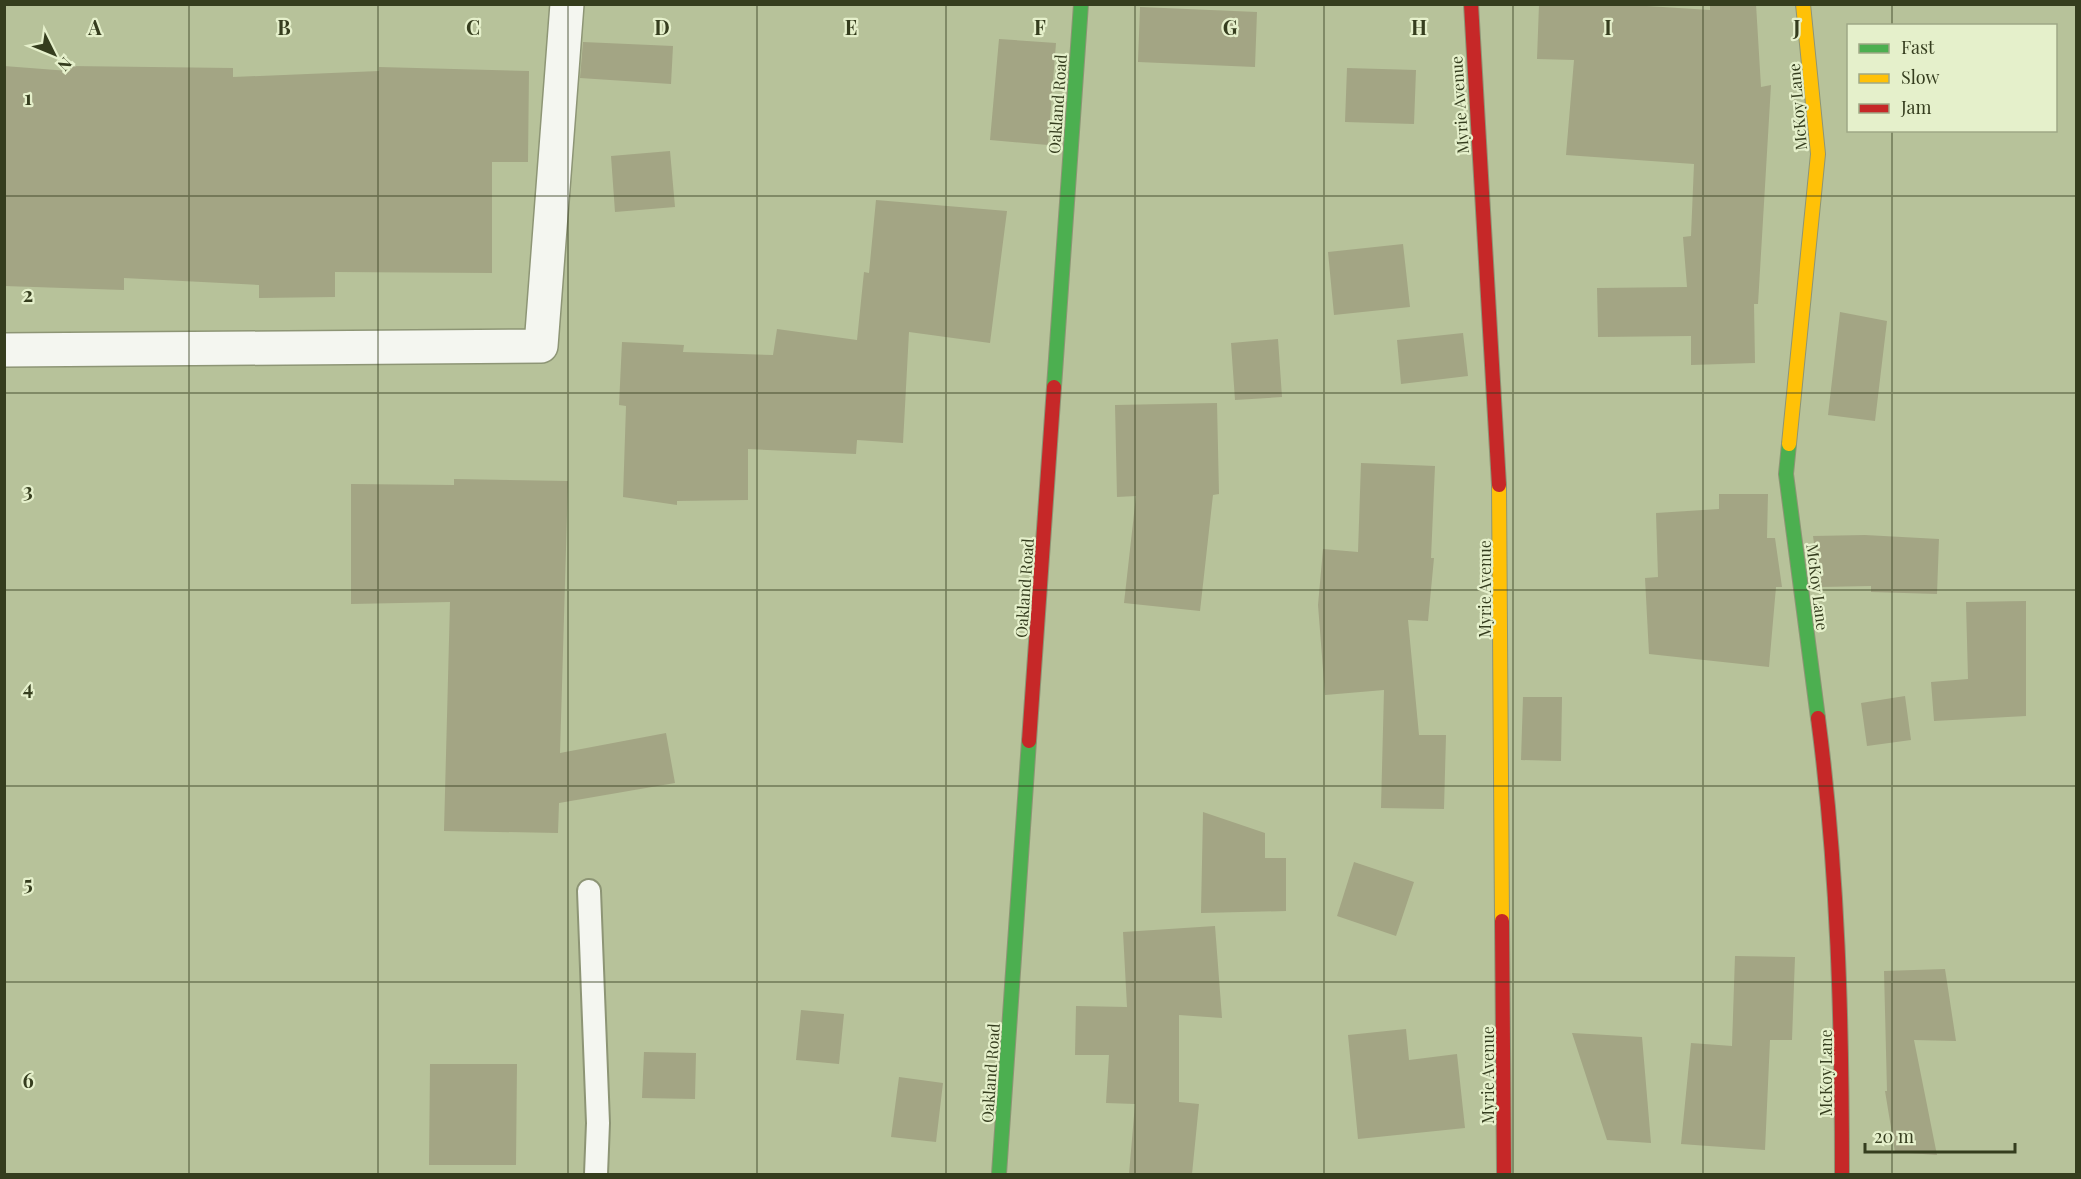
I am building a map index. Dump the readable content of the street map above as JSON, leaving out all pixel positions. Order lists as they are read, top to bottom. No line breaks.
{"streets":{"street":["Oakland Road","Myrie Avenue","McKoy Lane"]},"legend":["Fast","Slow","Jam"],"scale_bar":"20 m","north":"bottom right","grid":{"columns":["A","B","C","D","E","F","G","H","I","J"],"rows":["1","2","3","4","5","6"]}}
